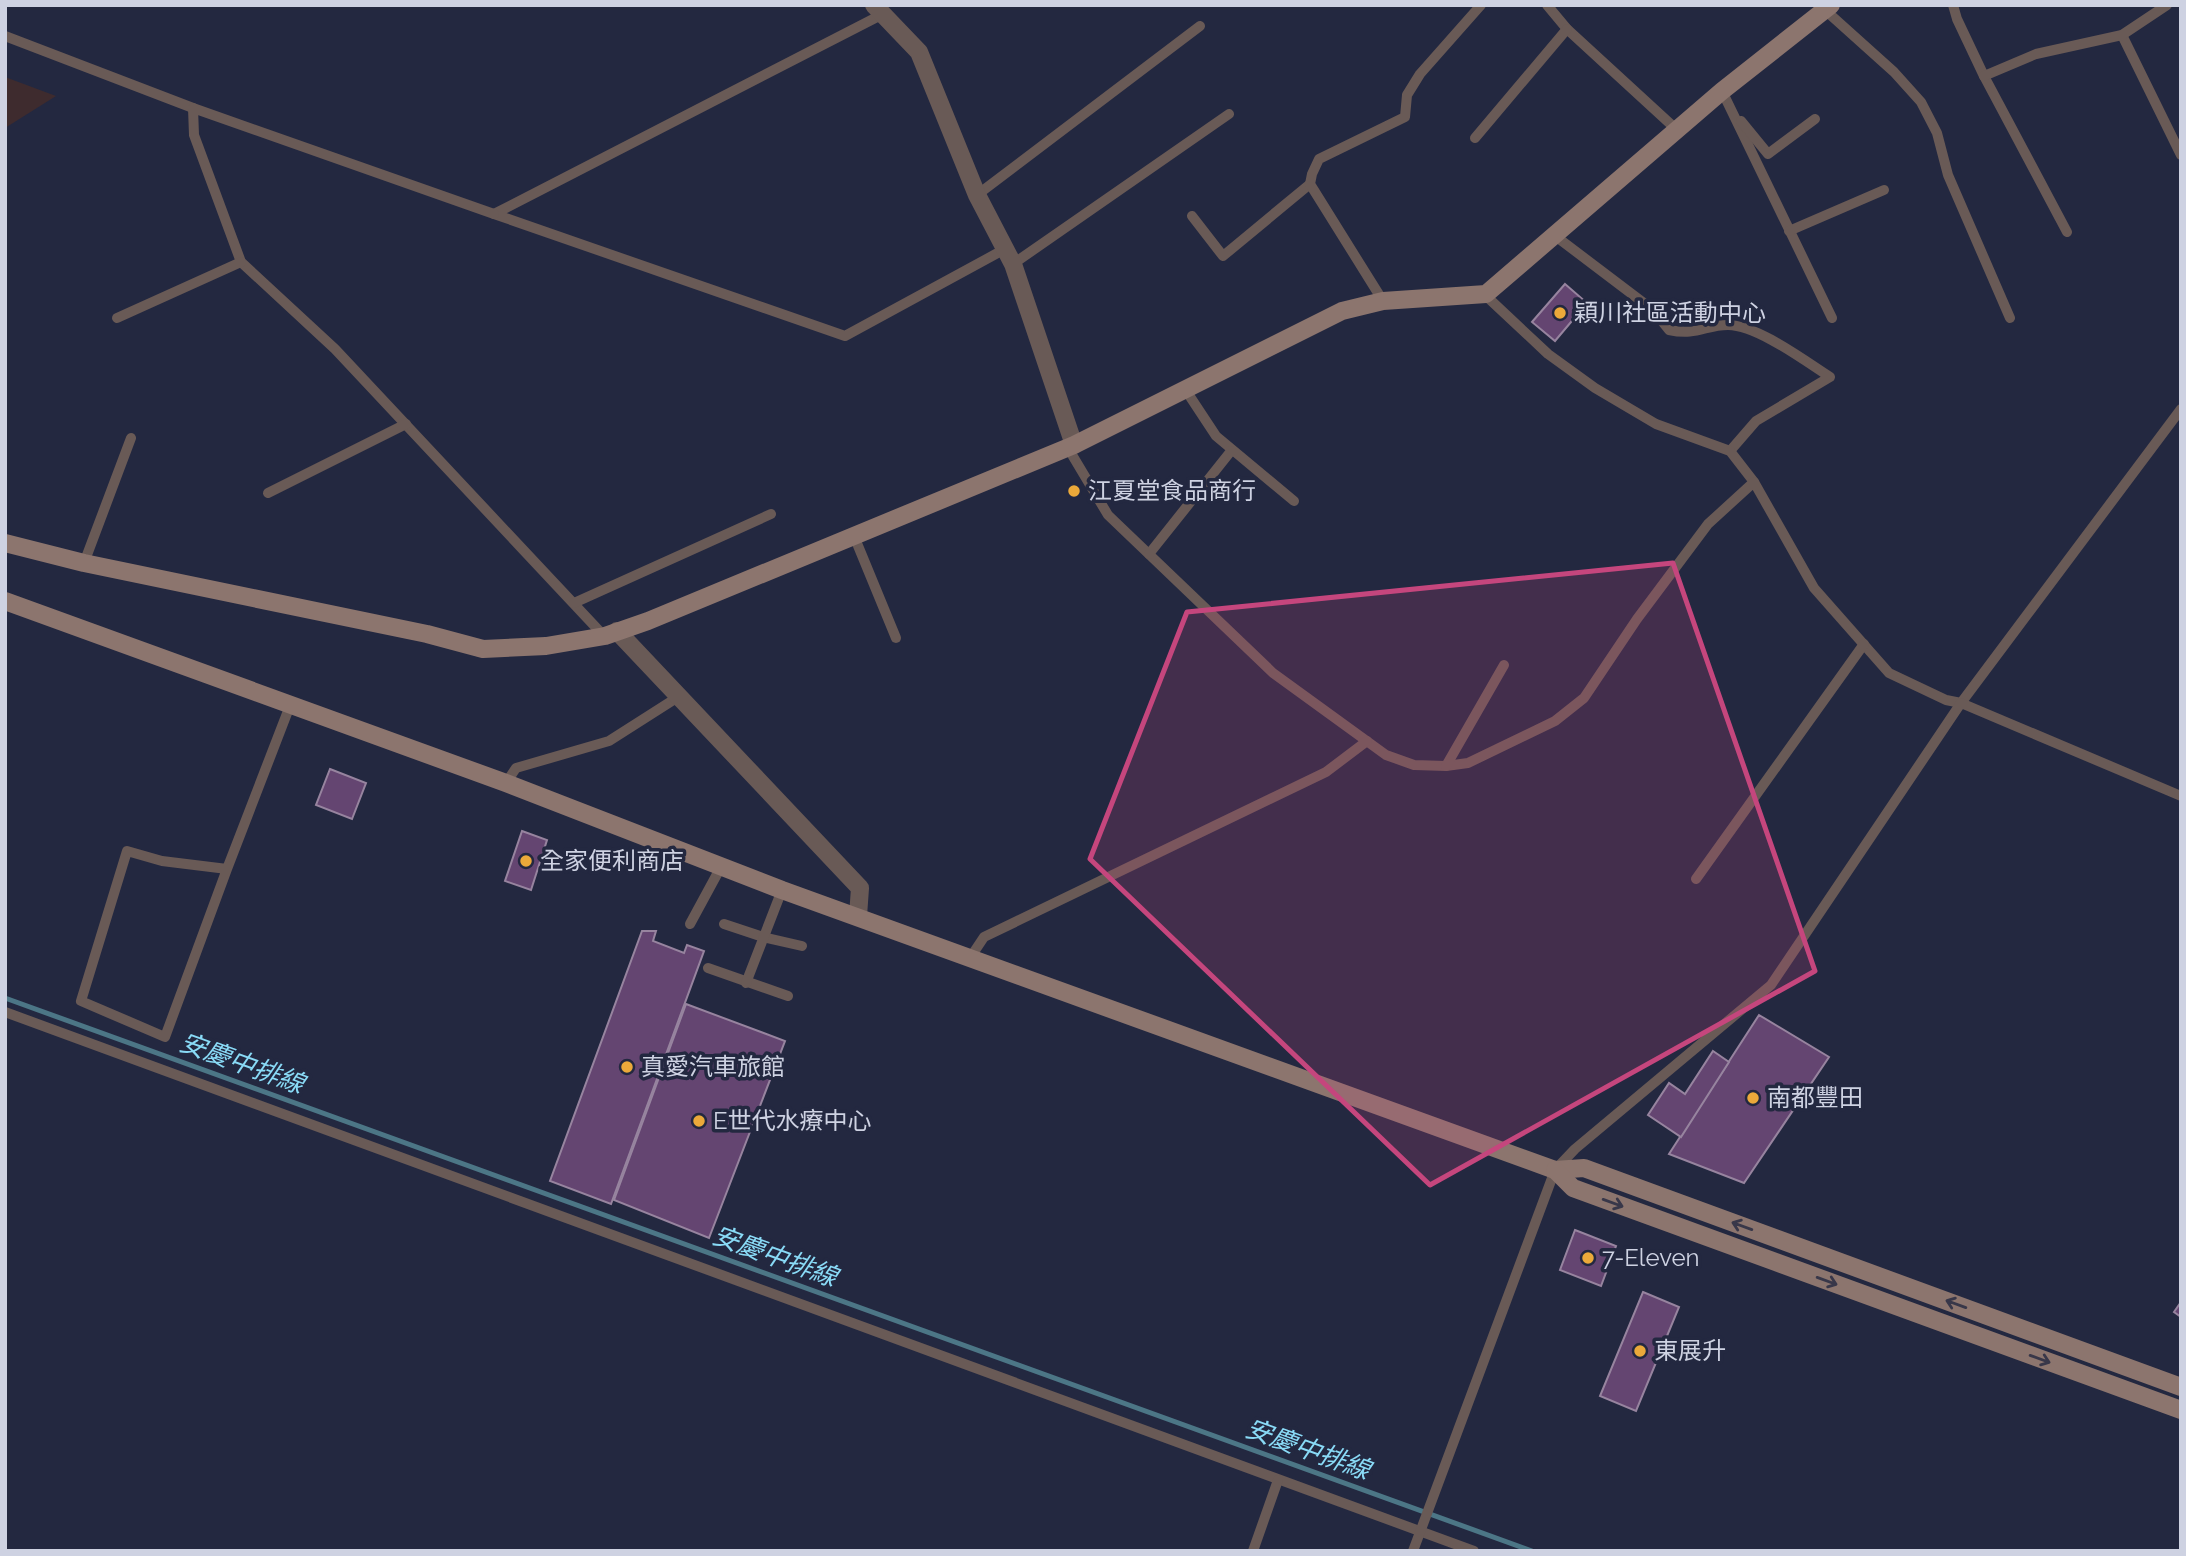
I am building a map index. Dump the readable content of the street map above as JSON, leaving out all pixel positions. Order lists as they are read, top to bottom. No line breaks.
{"water":["安慶中排線"],"places":["穎川社區活動中心","江夏堂食品商行","全家便利商店","真愛汽車旅館","南都豐田","E世代水療中心","7-Eleven","東展升"]}
